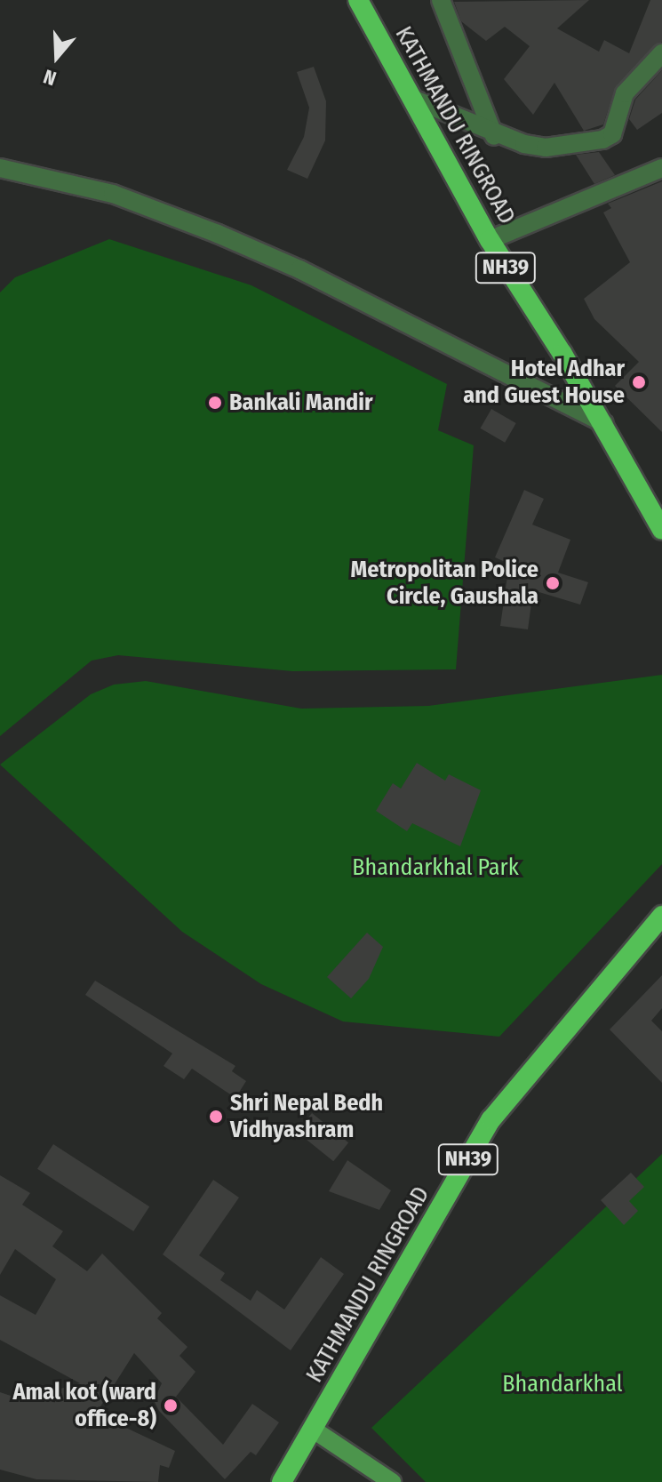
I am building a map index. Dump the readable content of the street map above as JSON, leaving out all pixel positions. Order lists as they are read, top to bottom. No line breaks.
{"streets":{"highway":["KATHMANDU RINGROAD","NH39"]},"parks":["Bhandarkhal Park","Bhandarkhal"],"places":["Hotel Adhar and Guest House","Bankali Mandir","Metropolitan Police Circle, Gaushala","Shri Nepal Bedh Vidhyashram","Amal kot (ward office-8)"],"north":"bottom"}
